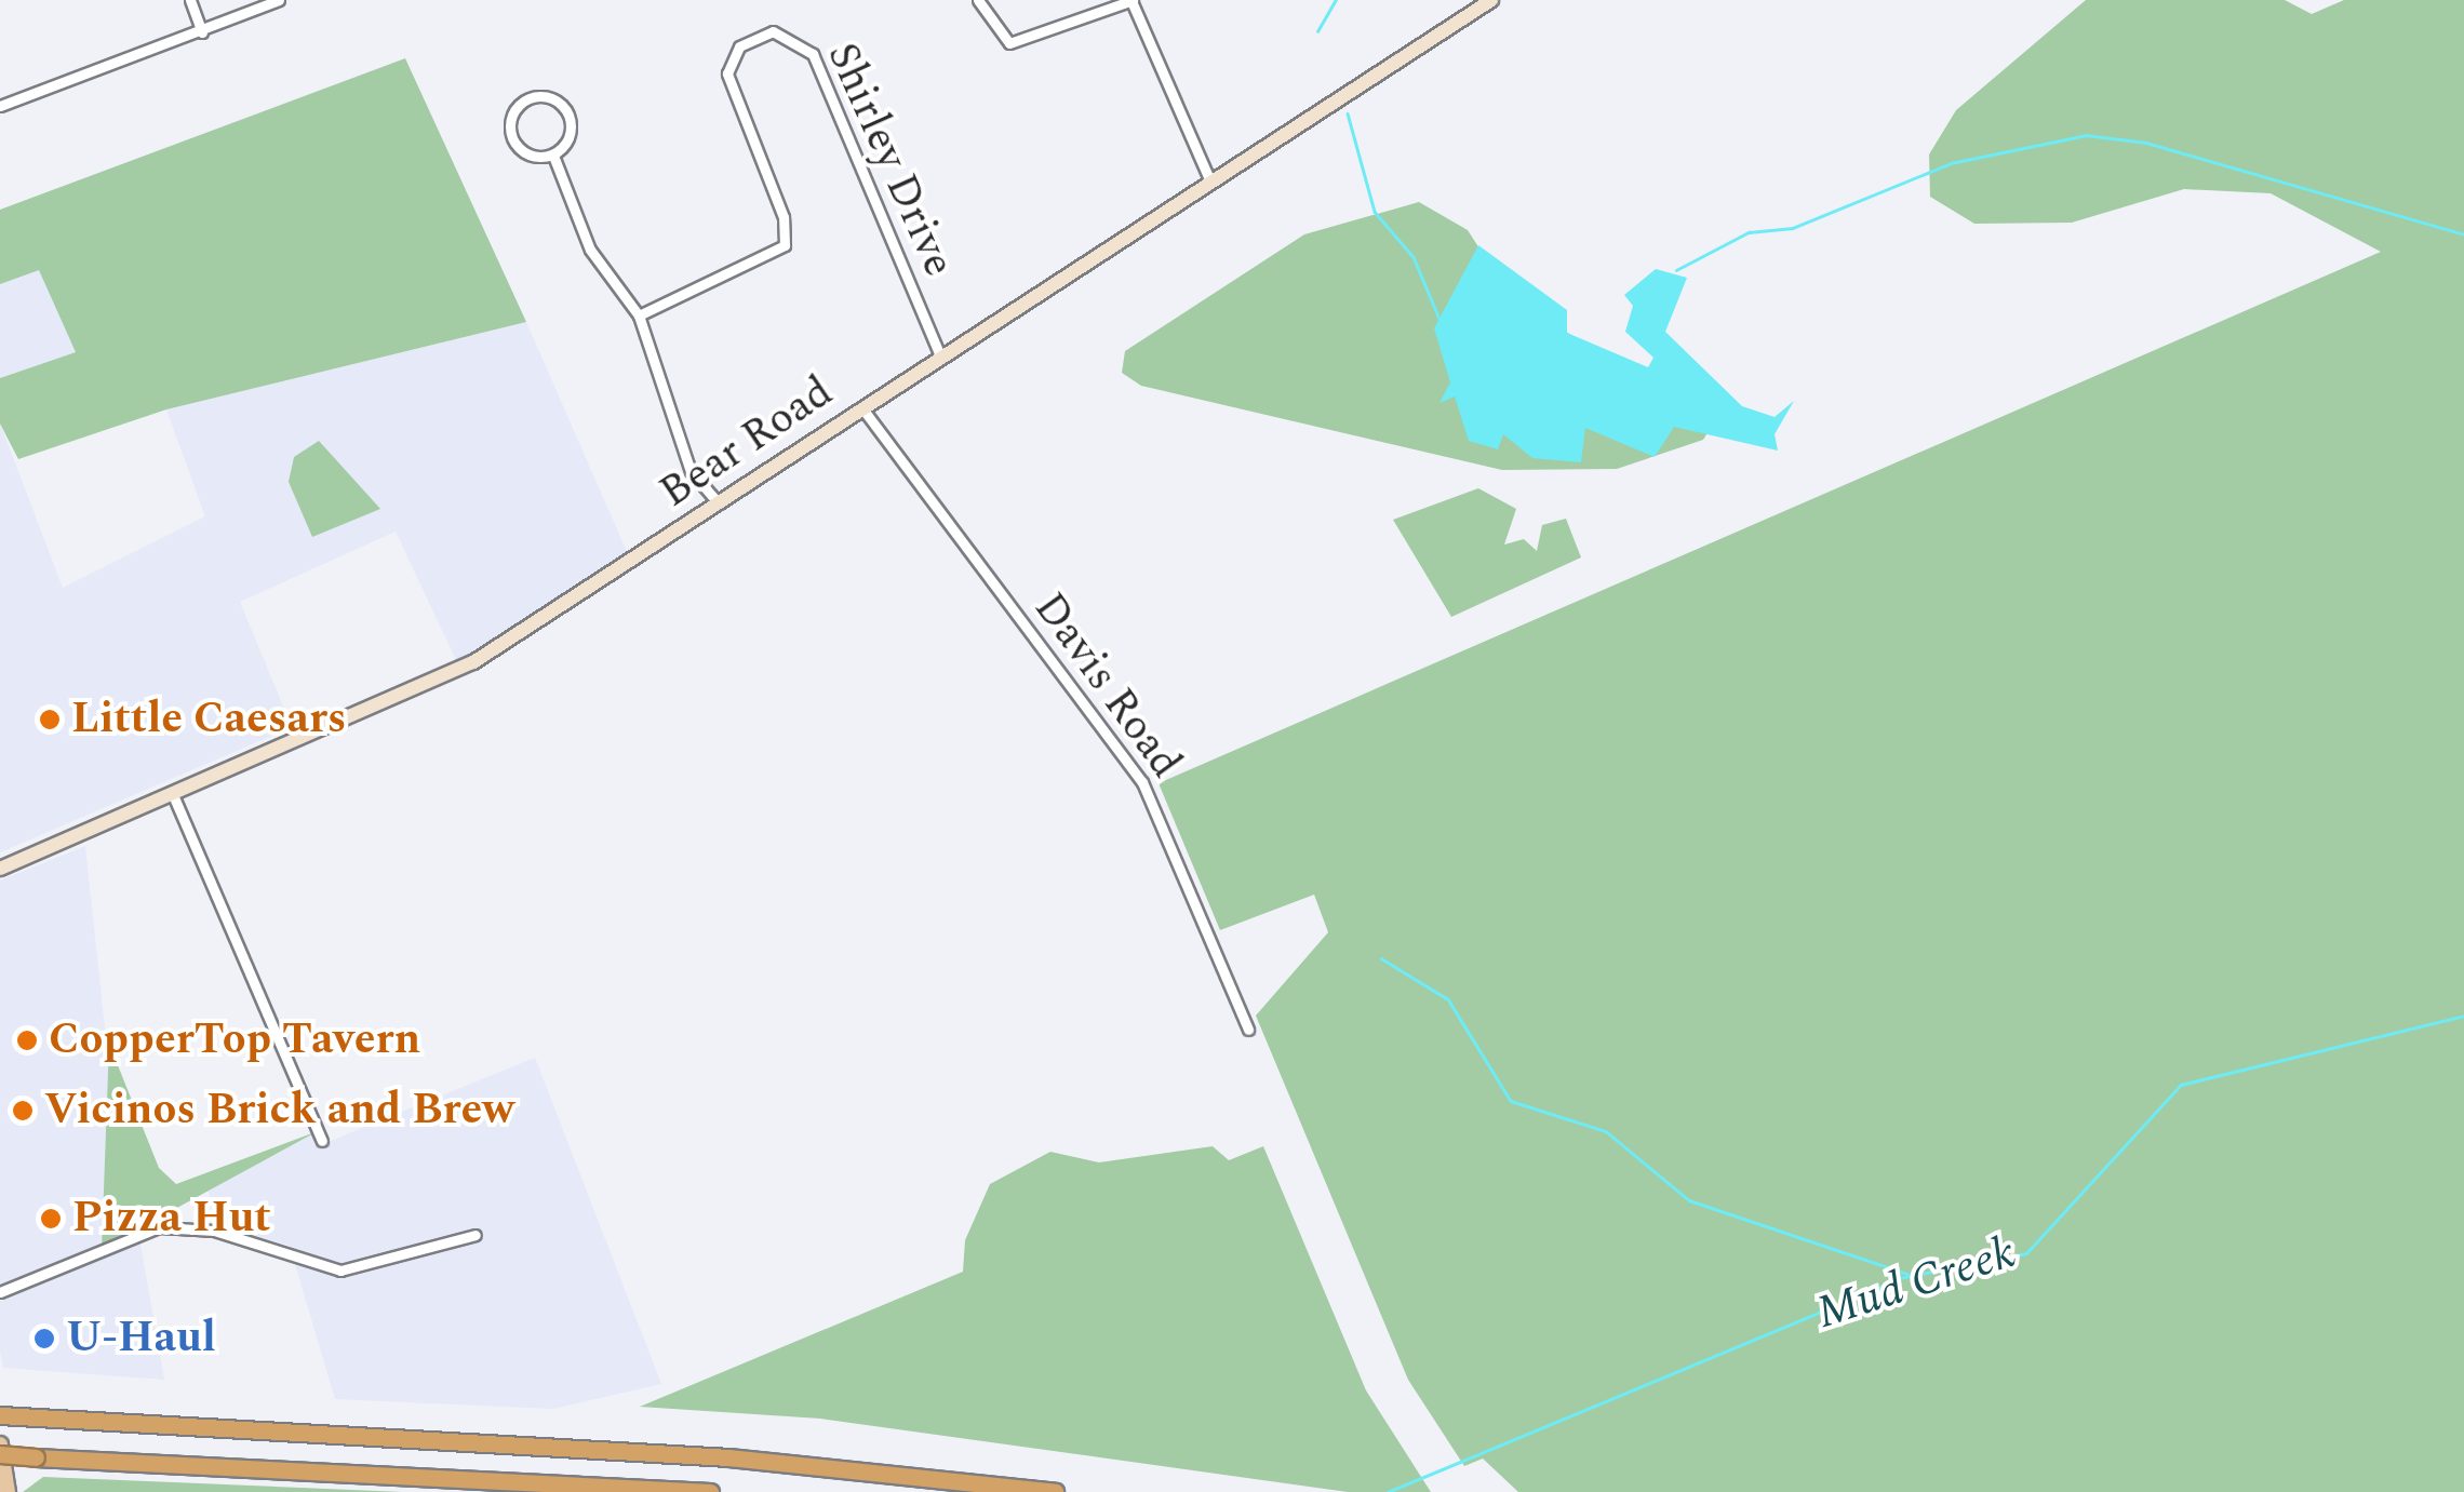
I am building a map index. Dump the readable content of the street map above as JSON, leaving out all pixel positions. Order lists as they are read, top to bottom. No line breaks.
{"streets":{"main road":["Bear Road"],"street":["Shirley Drive","Davis Road"]},"crossings":[["Shirley Drive","Bear Road"],["Bear Road","Davis Road"]],"water":["Mud Creek"],"places":["Little Caesars","CopperTop Tavern","Vicinos Brick and Brew","Pizza Hut","U-Haul"]}
